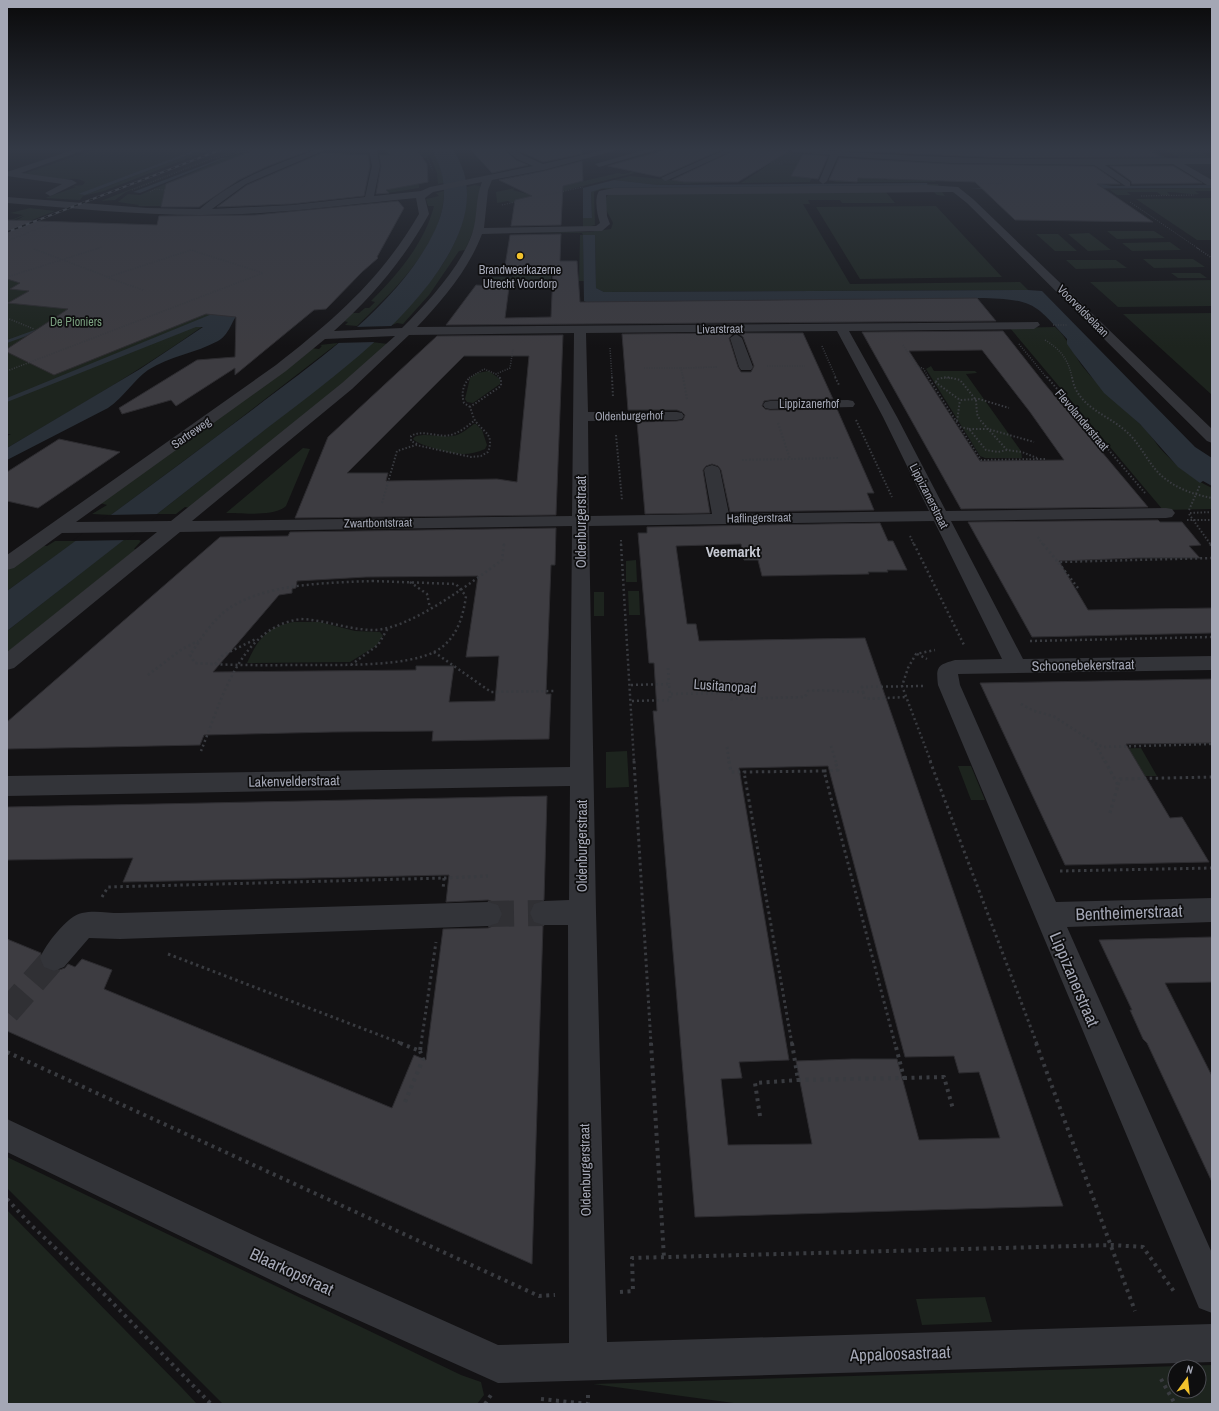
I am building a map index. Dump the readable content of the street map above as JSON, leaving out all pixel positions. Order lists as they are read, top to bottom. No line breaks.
{"streets":{"street":["Voorveldselaan","Livarstraat","Lippizanerhof","Oldenburgerhof","Sartreweg","Lippizanerstraat","Haflingerstraat","Oldenburgerstraat","Zwartbontstraat","Schoonebekerstraat","Lakenvelderstraat","Bentheimerstraat","Blaarkopstraat","Appaloosastraat"],"path":["Flevolanderstraat","Lusitanopad"]},"crossings":[["Livarstraat","Flevolanderstraat"],["Livarstraat","Lippizanerstraat"],["Livarstraat","Oldenburgerstraat"],["Oldenburgerhof","Oldenburgerstraat"],["Lippizanerstraat","Haflingerstraat"],["Lippizanerstraat","Schoonebekerstraat"],["Lippizanerstraat","Lusitanopad"],["Lippizanerstraat","Bentheimerstraat"],["Haflingerstraat","Oldenburgerstraat"],["Haflingerstraat","Zwartbontstraat"],["Oldenburgerstraat","Zwartbontstraat"],["Oldenburgerstraat","Lakenvelderstraat"],["Oldenburgerstraat","Blaarkopstraat"],["Oldenburgerstraat","Appaloosastraat"],["Schoonebekerstraat","Lusitanopad"],["Blaarkopstraat","Appaloosastraat"]],"districts":["Veemarkt"],"parks":["De Pioniers"],"places":["Brandweerkazerne Utrecht Voordorp"],"north":"top"}
